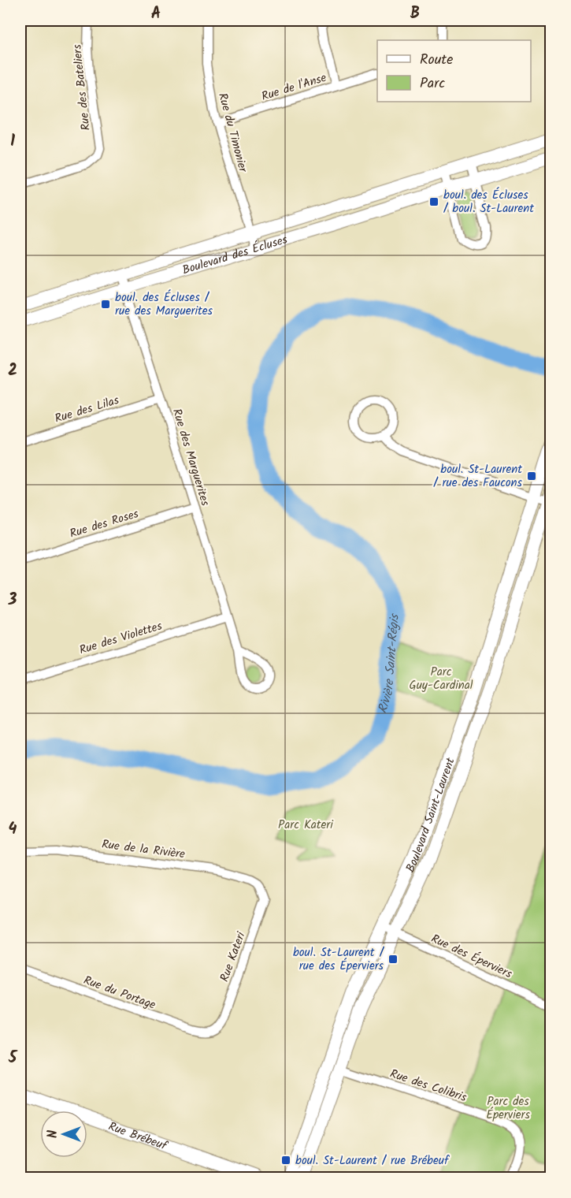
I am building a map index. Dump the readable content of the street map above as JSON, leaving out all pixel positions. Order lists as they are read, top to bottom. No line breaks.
{"streets":{"street":["Rue de l'Anse","Rue des Bateliers","Rue du Timonier","Boulevard des Écluses","Rue des Lilas","Rue des Marguerites","Rue des Roses","Rue des Violettes","Boulevard Saint-Laurent","Rue de la Rivière","Rue des Éperviers","Rue Kateri","Rue du Portage","Rue des Colibris","Rue Brébeuf"]},"crossings":[["Rue de l'Anse","Rue du Timonier"],["Rue du Timonier","Boulevard des Écluses"],["Boulevard des Écluses","Rue des Marguerites"],["Rue des Lilas","Rue des Marguerites"],["Rue des Marguerites","Rue des Roses"],["Rue des Marguerites","Rue des Violettes"],["Boulevard Saint-Laurent","Rue des Éperviers"],["Boulevard Saint-Laurent","Rue des Colibris"],["Rue de la Rivière","Rue Kateri"],["Rue Kateri","Rue du Portage"]],"water":["Rivière Saint-Régis"],"parks":["Parc Guy-Cardinal","Parc Kateri","Parc des Éperviers"],"places":{"transit":["boul. des Écluses / boul. St-Laurent","boul. des Écluses / rue des Marguerites","boul. St-Laurent / rue des Faucons","boul. St-Laurent / rue des Éperviers","boul. St-Laurent / rue Brébeuf"]},"legend":["Route","Parc"],"north":"left","grid":{"columns":["A","B"],"rows":["1","2","3","4","5"]}}
